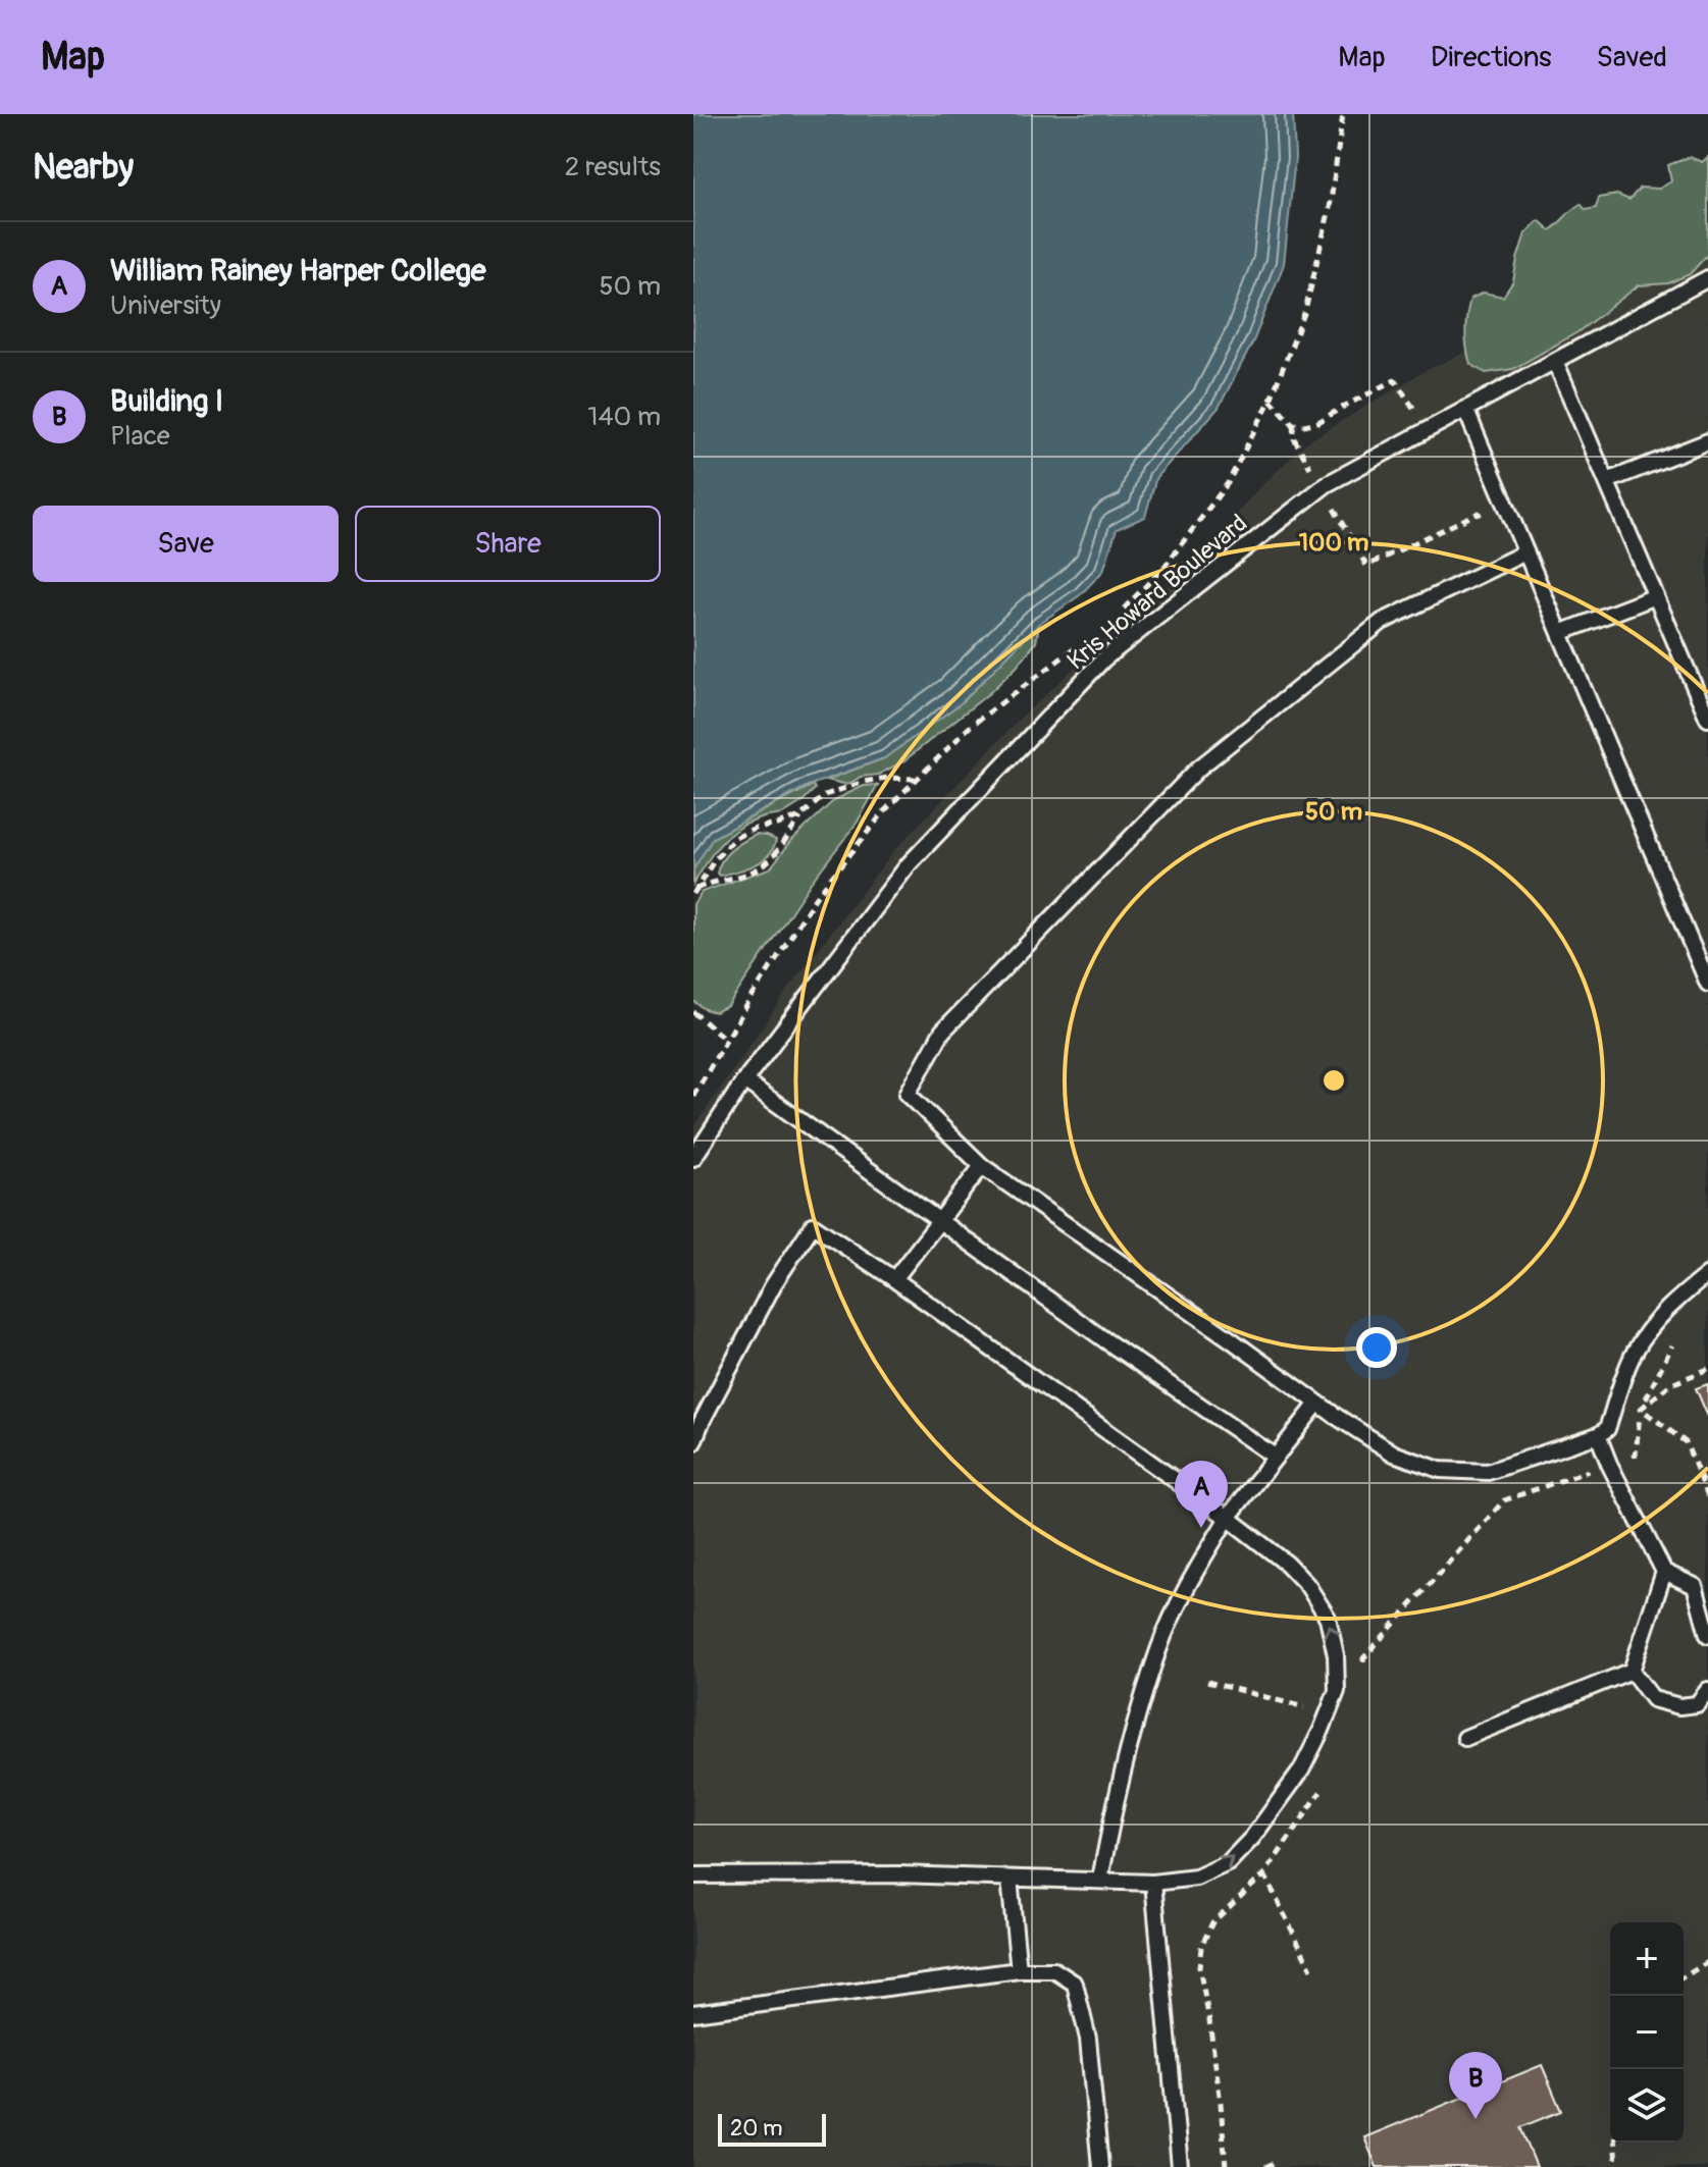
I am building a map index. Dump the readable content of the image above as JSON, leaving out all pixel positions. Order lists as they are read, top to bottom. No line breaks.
{"streets":{"lane":["Kris Howard Boulevard"]},"scale_bar":"20 m","page":{"header":"Map","nav":["Map","Directions","Saved"],"heading":["Nearby","2 results"],"list":[{"mark":"A","name":"William Rainey Harper College","note":"University","value":"50 m"},{"mark":"B","name":"Building I","note":"Place","value":"140 m"}],"buttons":["Save","Share"],"pins":["A","B"],"map_buttons":["+","−"],"scale":"20 m"},"rings":["100 m","50 m"]}
